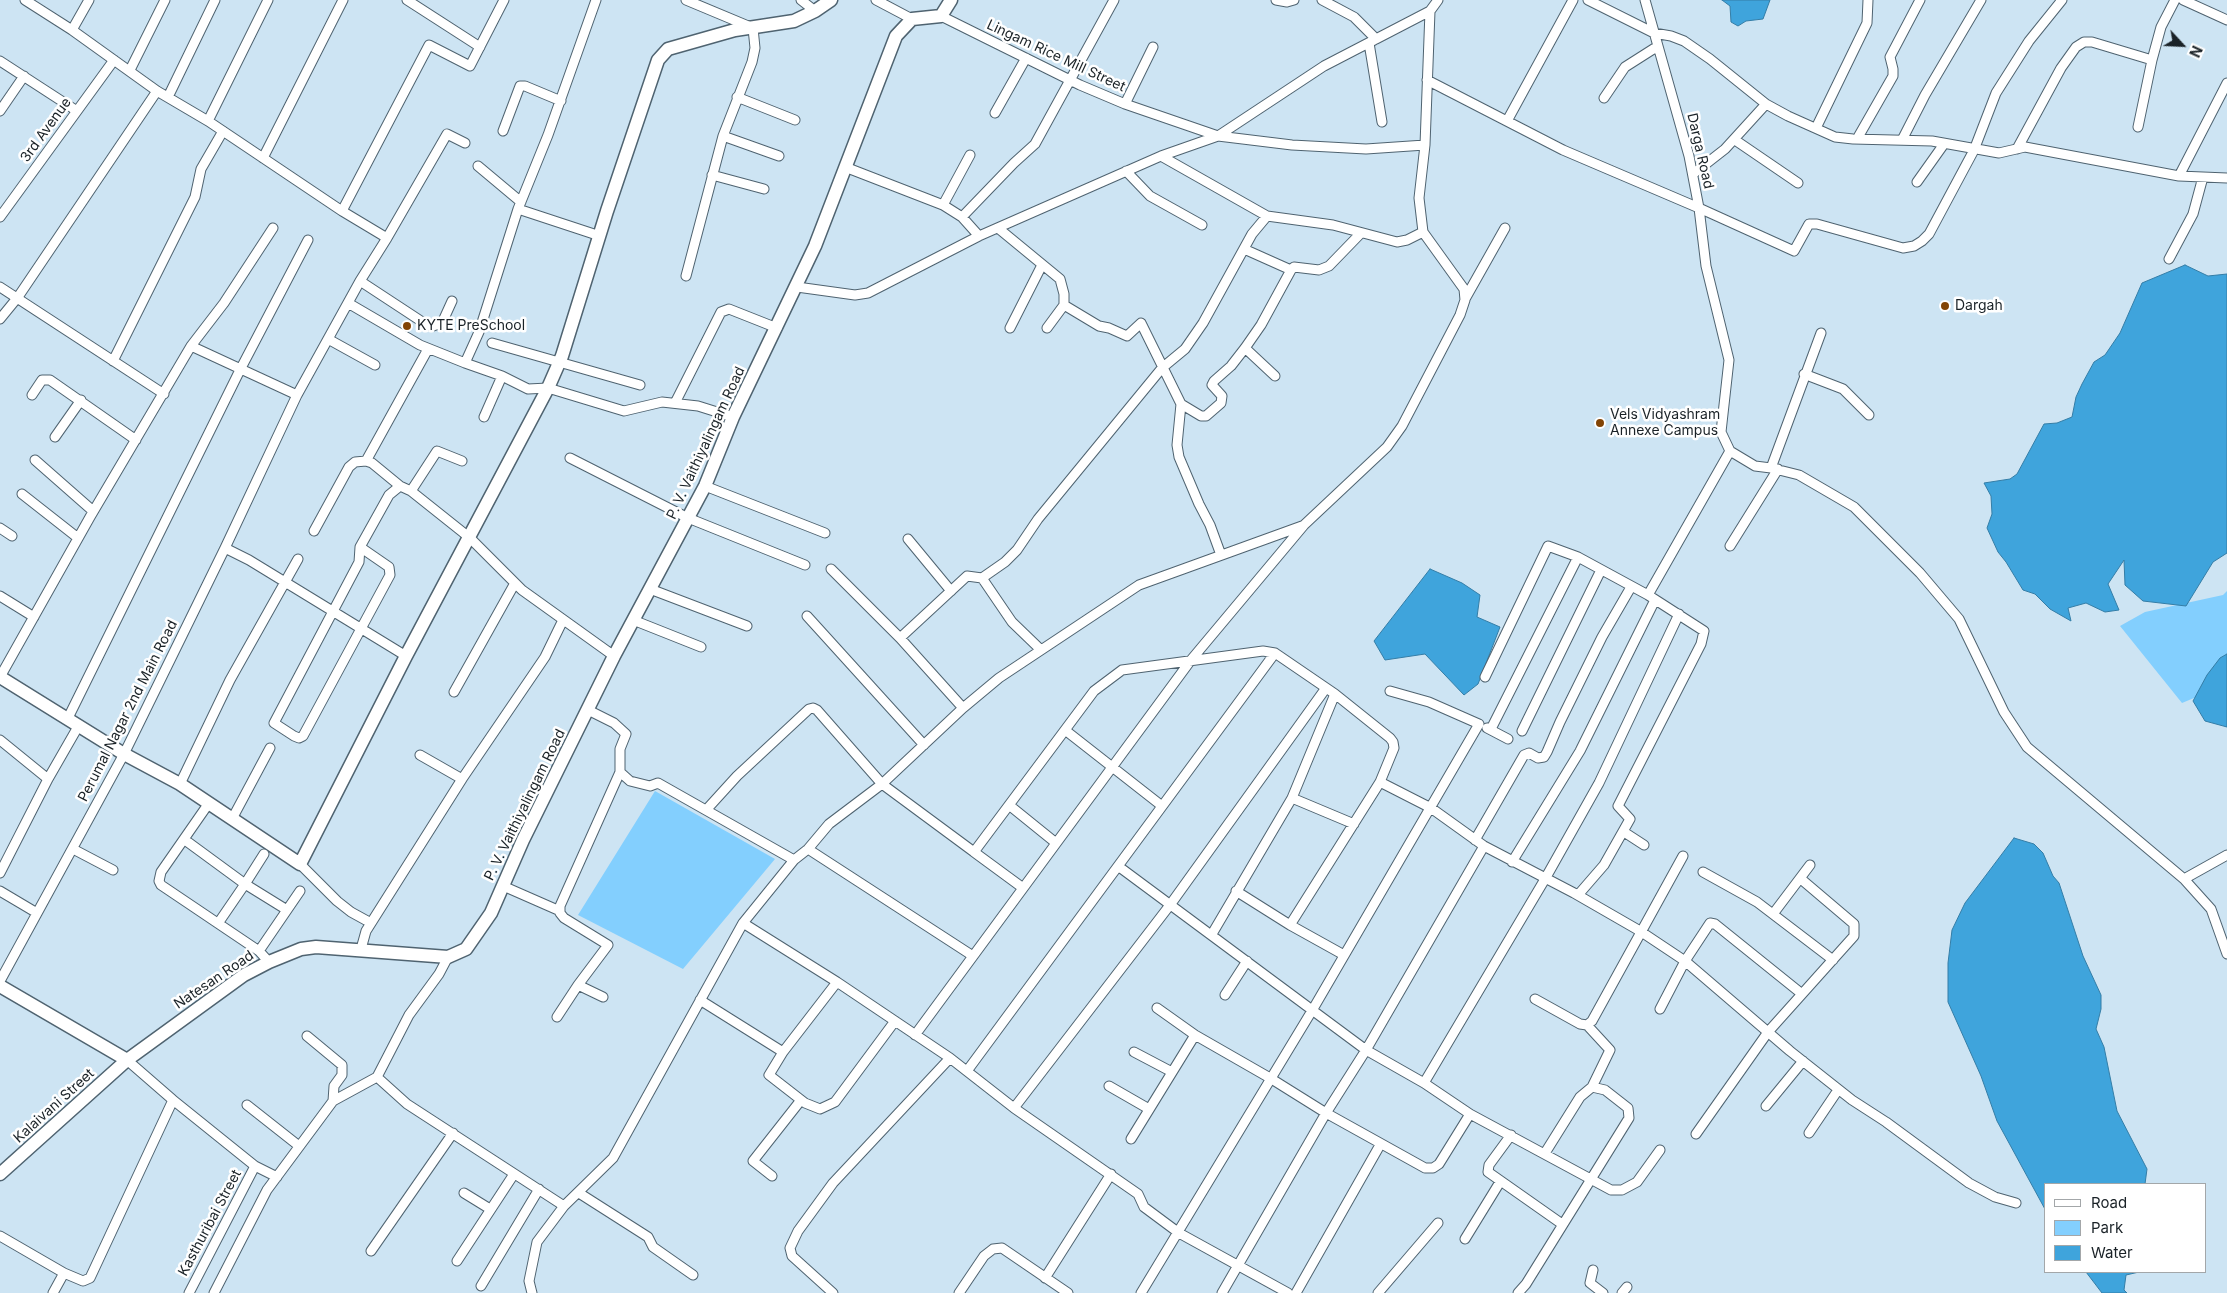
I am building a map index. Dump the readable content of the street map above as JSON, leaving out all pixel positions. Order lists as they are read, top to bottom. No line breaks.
{"streets":{"street":["Lingam Rice Mill Street","3rd Avenue","Darga Road","P. V. Vaithiyalingam Road","Perumal Nagar 2nd Main Road","Natesan Road","Kalaivani Street","Kasthuribai Street"]},"crossings":[["P. V. Vaithiyalingam Road","Natesan Road"],["Natesan Road","Kalaivani Street"]],"places":["Dargah","KYTE PreSchool","Vels Vidyashram Annexe Campus"],"legend":["Road","Park","Water"],"north":"bottom right"}
